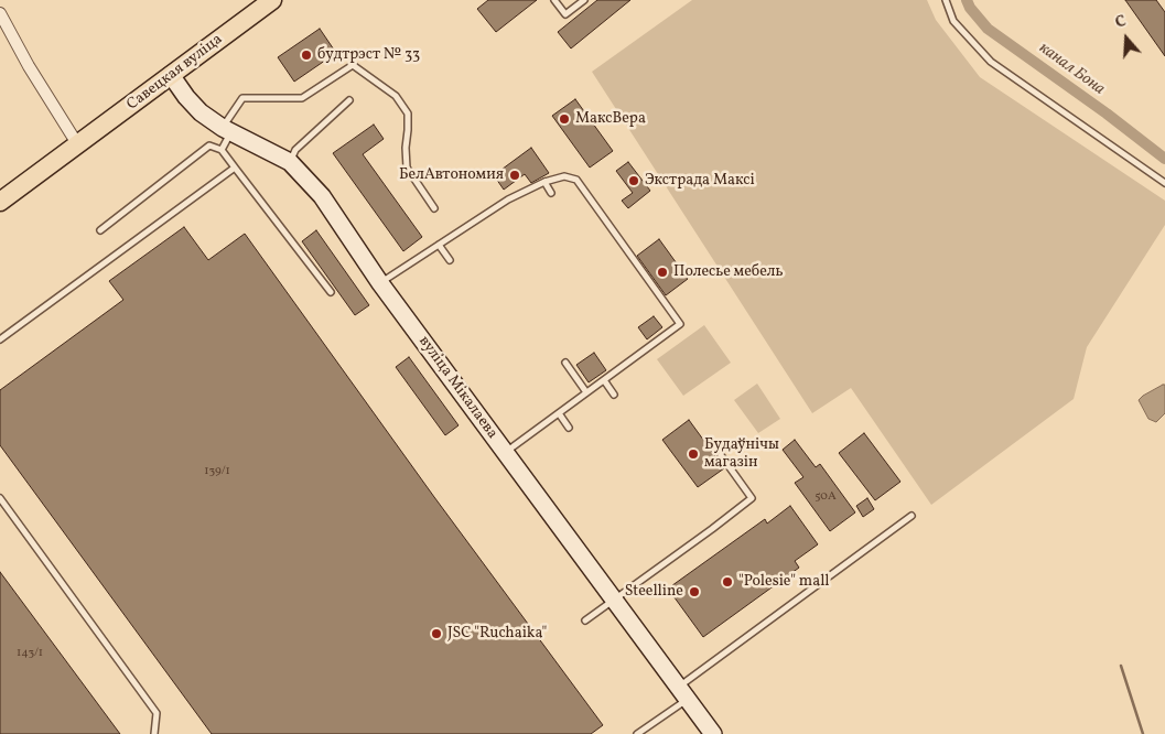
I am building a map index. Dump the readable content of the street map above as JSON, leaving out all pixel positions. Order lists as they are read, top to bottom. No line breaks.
{"streets":{"main road":["Савецкая вуліца","вуліца Мікалаева"]},"crossings":[["Савецкая вуліца","вуліца Мікалаева"]],"water":["канал Бона"],"places":["будтрэст № 33","МаксBepa","БелАвтономия","Экстрада Максі","Полесье мебель","Будаўнічы магазін","\"Polesie\" mall","Steelline","JSC \"Ruchaika\""],"house_numbers":["139/1","50А","143/1"],"north":"top"}
